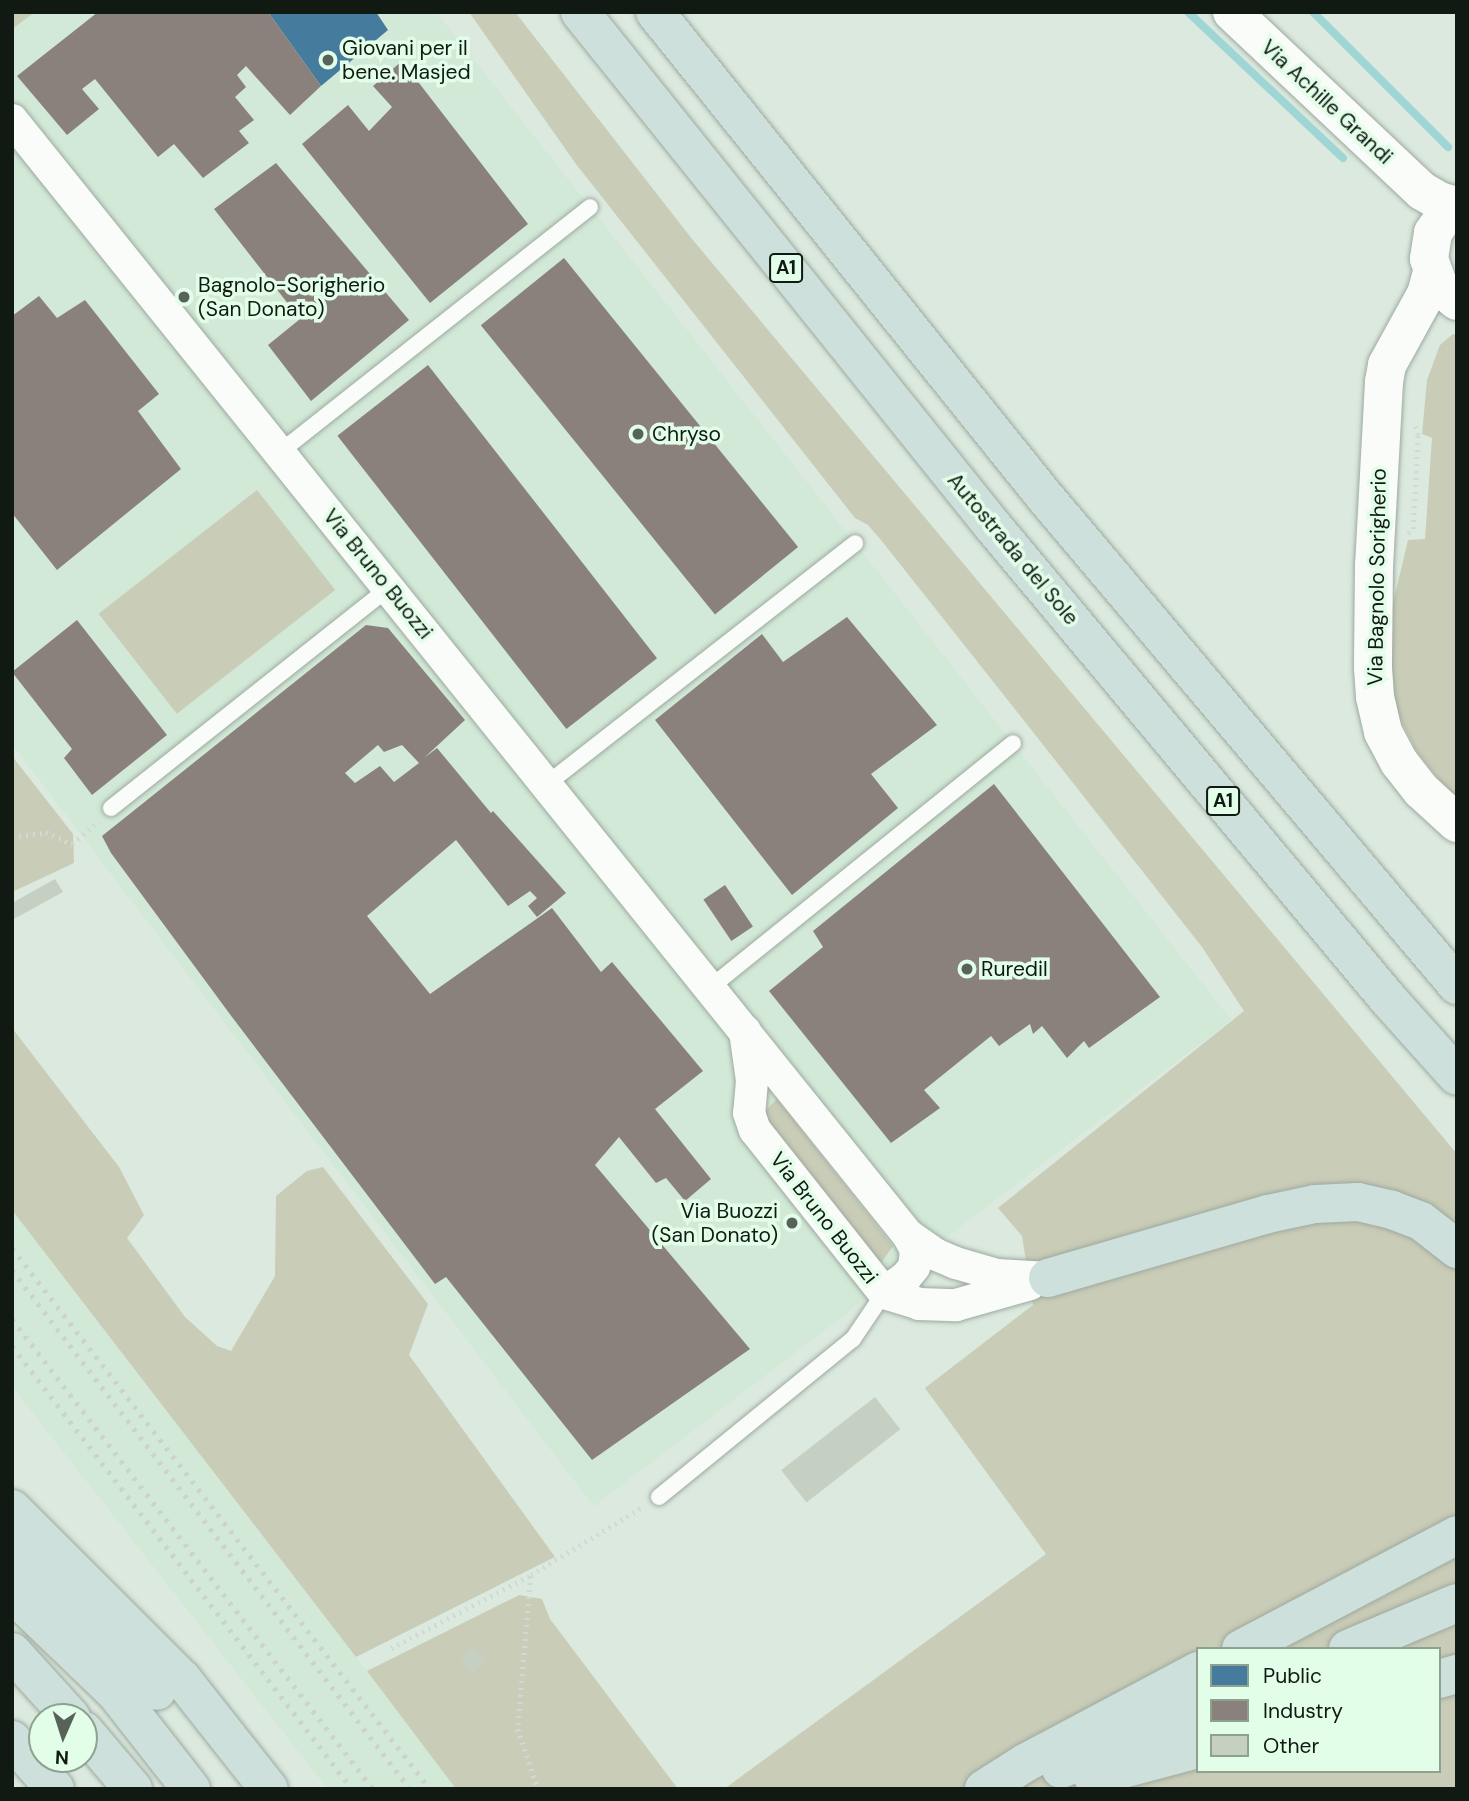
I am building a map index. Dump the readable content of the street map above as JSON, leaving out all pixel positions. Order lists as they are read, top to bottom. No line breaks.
{"streets":{"highway":["A1","Autostrada del Sole"],"street":["Via Achille Grandi","Via Bruno Buozzi","Via Bagnolo Sorigherio"]},"places":["Giovani per il bene. Masjed","Bagnolo-Sorigherio (San Donato)","Chryso","Ruredil","Via Buozzi (San Donato)"],"legend":["Public","Industry","Other"],"north":"bottom"}
